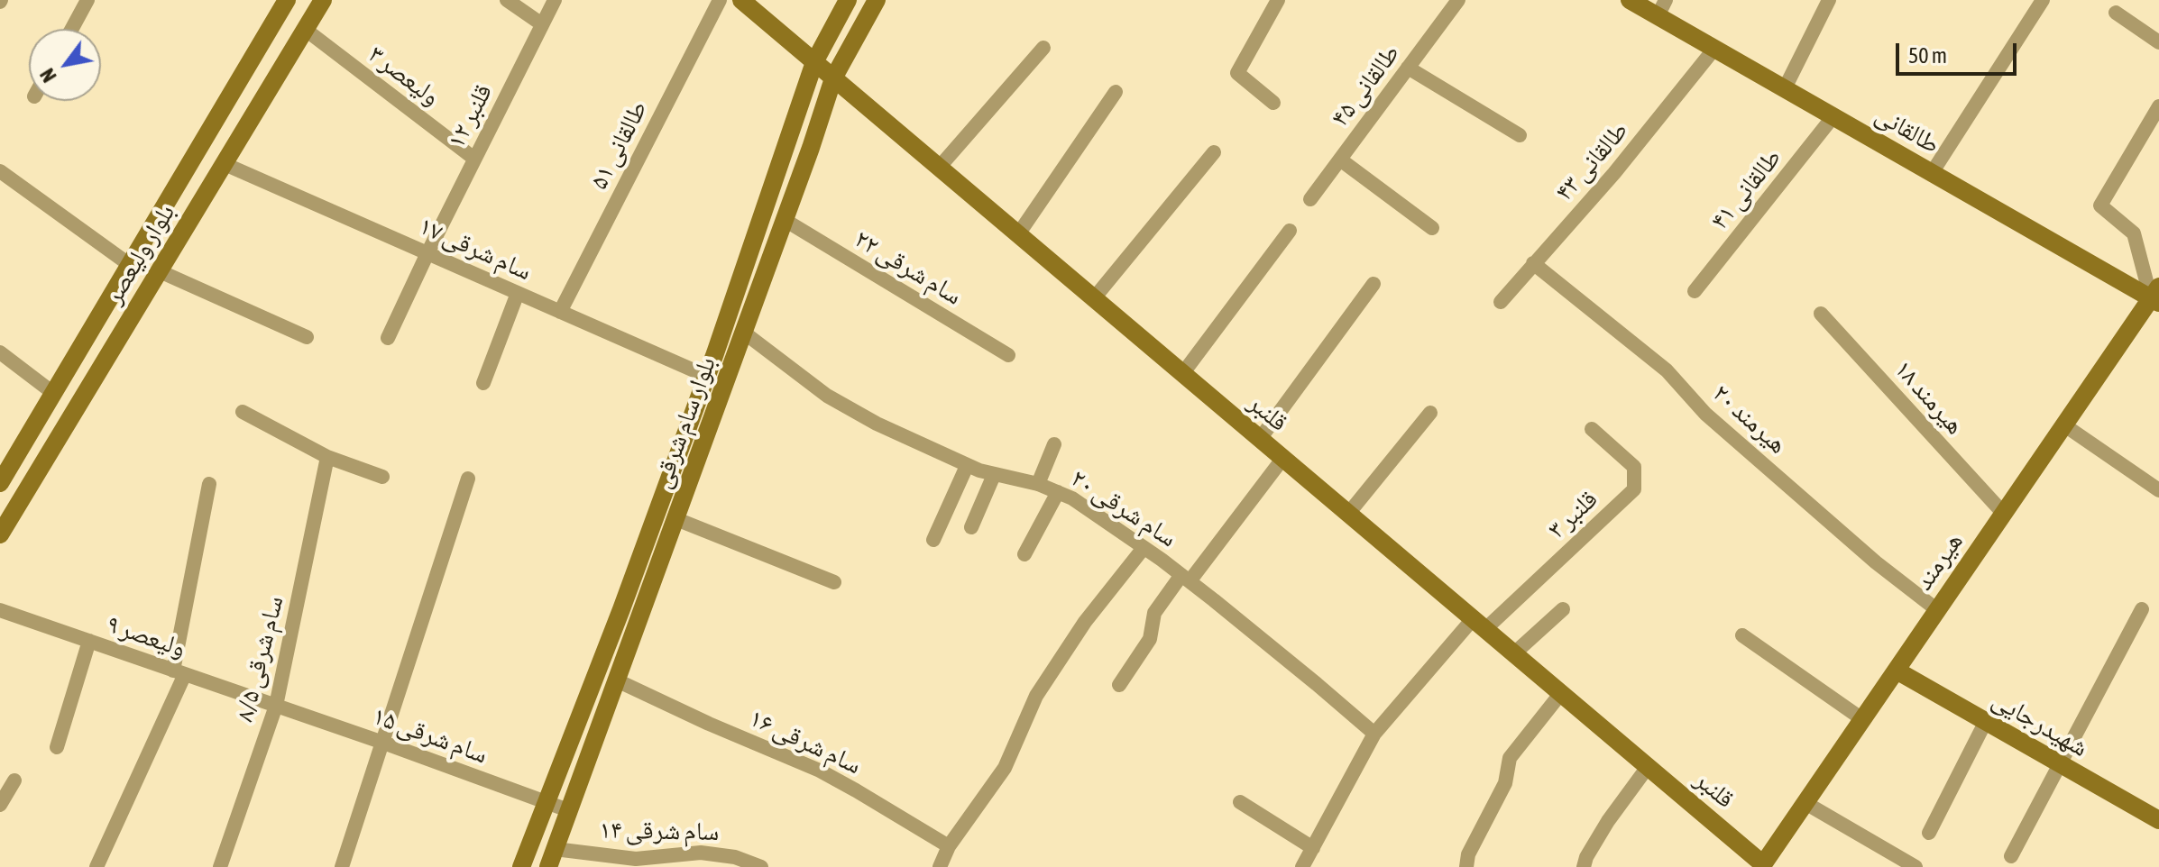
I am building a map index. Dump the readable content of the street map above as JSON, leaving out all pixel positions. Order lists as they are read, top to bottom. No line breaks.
{"streets":{"street":["ولیعصر ۳","طالقانی ۴۵","قلنبر ۱۲","طالقانی","طالقانی ۵۱","طالقانی ۴۳","طالقانی ۴۱","سام شرقی ۱۷","بلوار ولیعصر","سام شرقی ۲۲","هیرمند ۱۸","قلنبر","هیرمند ۲۰","بلوار سام شرقی","سام شرقی ۲۰","قلنبر ۳","هیرمند","ولیعصر ۹","سام شرقی ۸/۵","شهیدرجایی","سام شرقی ۱۵","سام شرقی ۱۶","سام شرقی ۱۴"]},"crossings":[["ولیعصر ۳","قلنبر ۱۲"],["ولیعصر ۳","بلوار ولیعصر"],["قلنبر ۱۲","سام شرقی ۱۷"],["طالقانی","طالقانی ۴۳"],["طالقانی","طالقانی ۴۱"],["طالقانی","هیرمند"],["طالقانی ۵۱","سام شرقی ۱۷"],["طالقانی ۴۳","هیرمند ۲۰"],["سام شرقی ۱۷","بلوار ولیعصر"],["سام شرقی ۱۷","بلوار سام شرقی"],["سام شرقی ۲۲","بلوار سام شرقی"],["هیرمند ۱۸","هیرمند"],["قلنبر","بلوار سام شرقی"],["قلنبر","قلنبر ۳"],["قلنبر","هیرمند"],["هیرمند ۲۰","هیرمند"],["بلوار سام شرقی","سام شرقی ۲۰"],["بلوار سام شرقی","سام شرقی ۱۵"],["بلوار سام شرقی","سام شرقی ۱۶"],["بلوار سام شرقی","سام شرقی ۱۴"],["سام شرقی ۲۰","قلنبر ۳"],["هیرمند","شهیدرجایی"],["ولیعصر ۹","سام شرقی ۸/۵"],["ولیعصر ۹","سام شرقی ۱۵"],["سام شرقی ۸/۵","سام شرقی ۱۵"]],"scale_bar":"50 m","north":"bottom left"}
